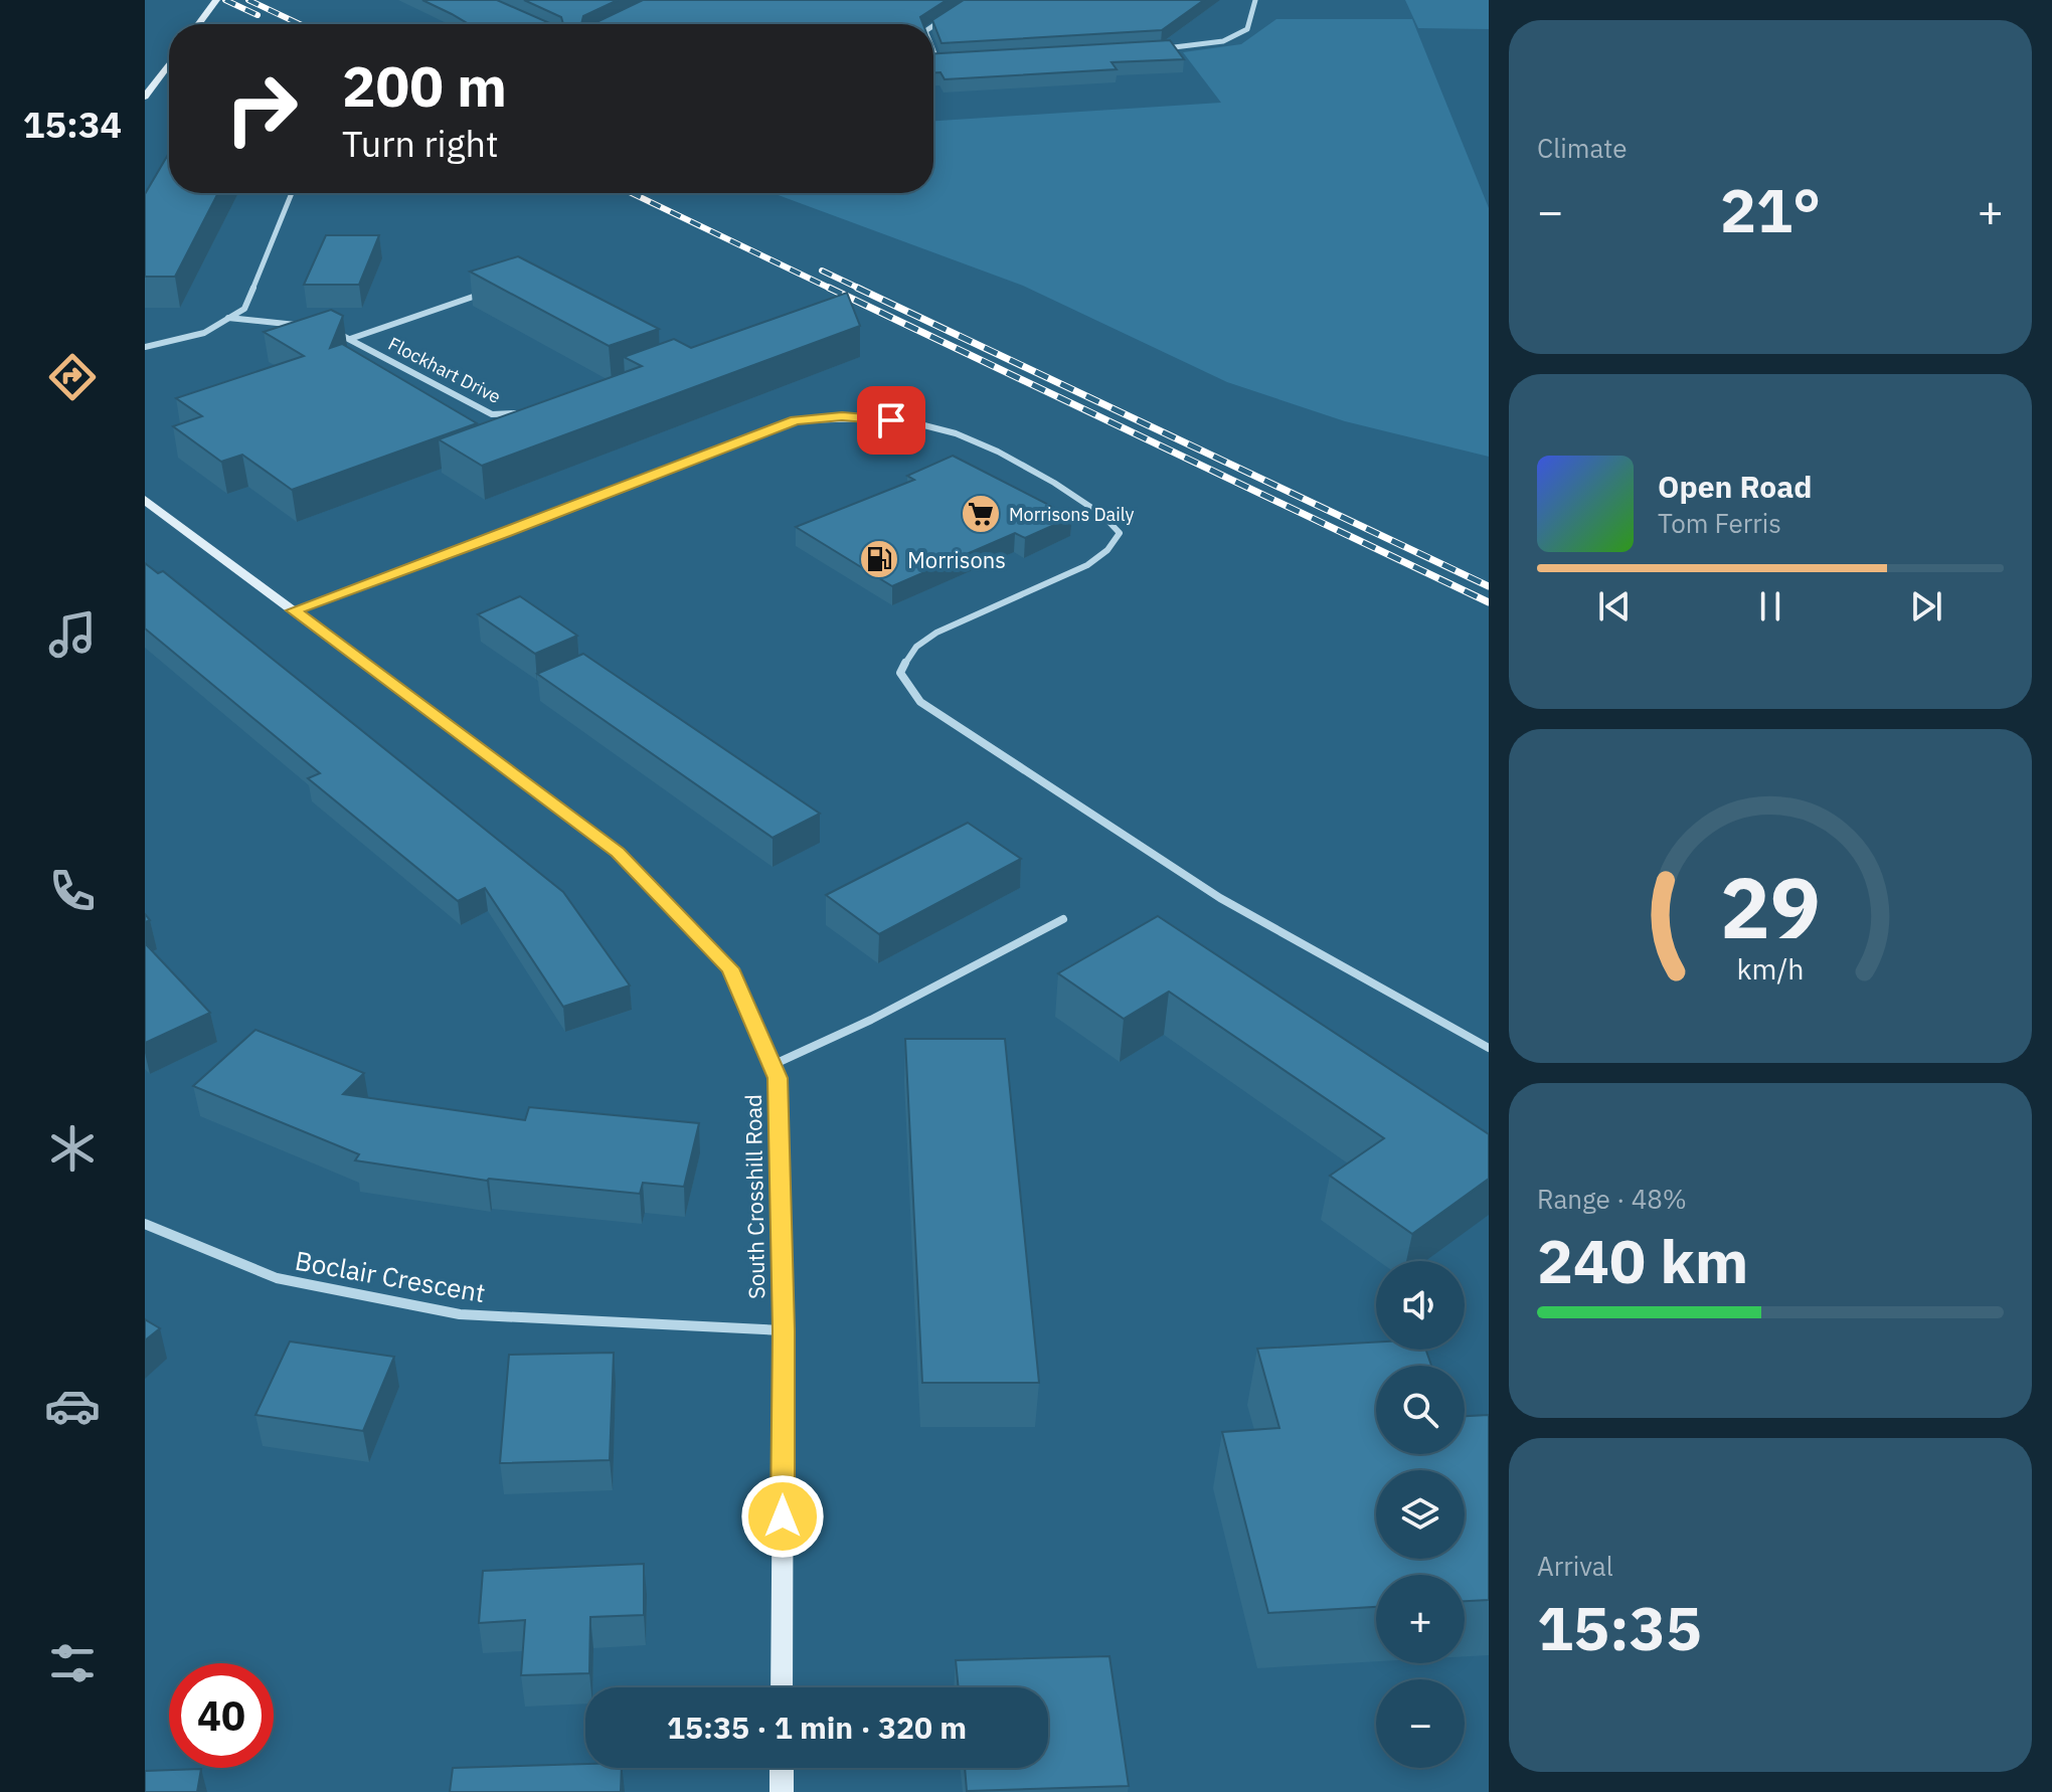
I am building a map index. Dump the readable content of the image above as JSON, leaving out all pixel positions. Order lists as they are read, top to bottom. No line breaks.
{"streets":{"street":["Flockhart Drive","South Crosshill Road","Boclair Crescent"]},"crossings":[["South Crosshill Road","Boclair Crescent"]],"places":{"supermarket":["Morrisons Daily"],"fuel station":["Morrisons"]},"page":{"tabs":"15:34","tile":["Climate",["Range · 48%","240 km"],["Arrival","15:35"]],"turn":["200 m","Turn right"],"heat":["−","21°","+"],"song":["Open Road","Tom Ferris"],"map_buttons":["+","−"],"limit":"40","trip":"15:35 · 1 min · 320 m","gauge":["29","km/h"]}}
